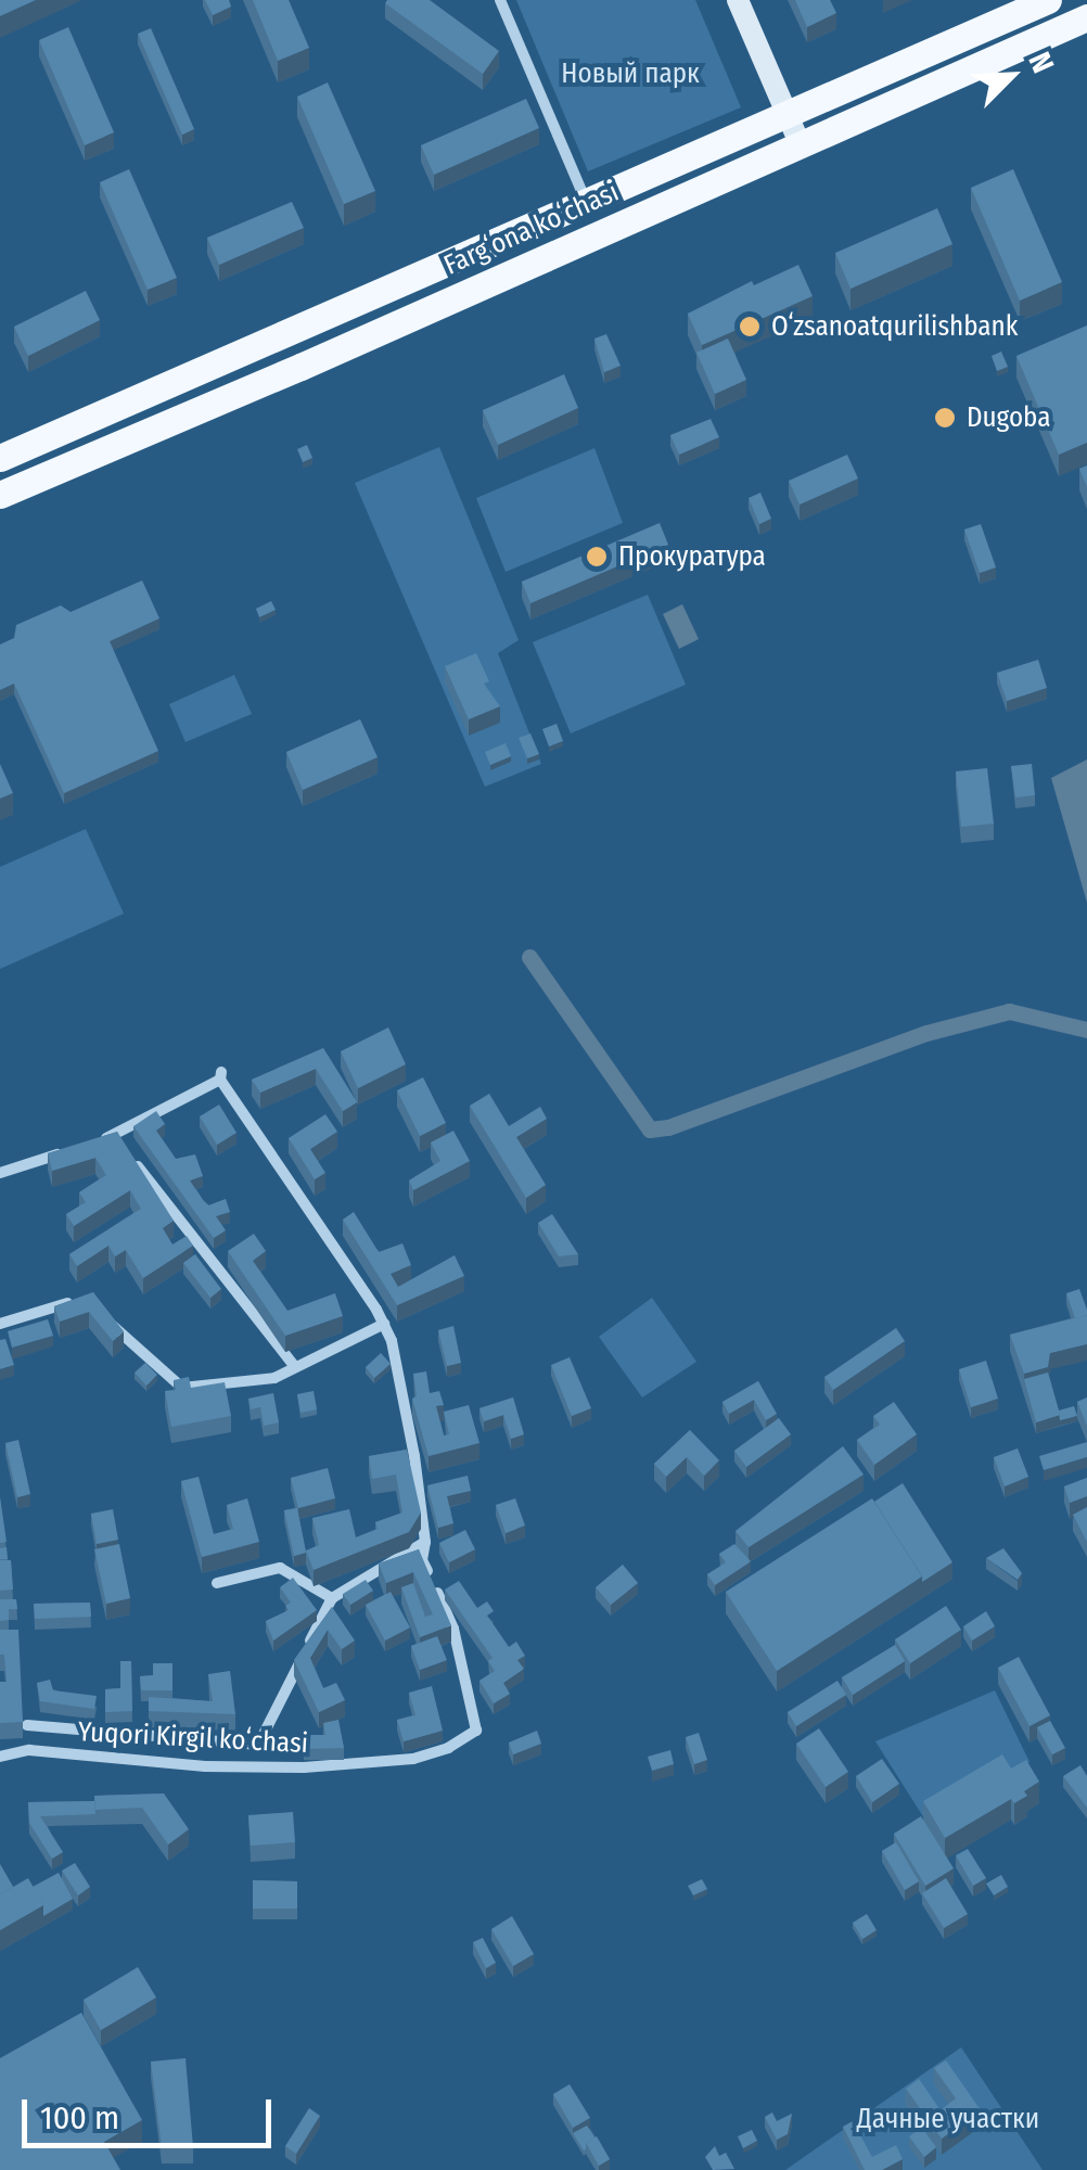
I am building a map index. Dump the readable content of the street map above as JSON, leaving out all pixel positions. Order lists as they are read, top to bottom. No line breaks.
{"streets":{"main road":["Fargʻona koʻchasi"],"street":["Yuqori Kirgil koʻchasi"]},"parks":["Новый парк","Дачные участки"],"places":["Oʻzsanoatqurilishbank","Dugoba","Прокуратура"],"scale_bar":"100 m","north":"top right"}
